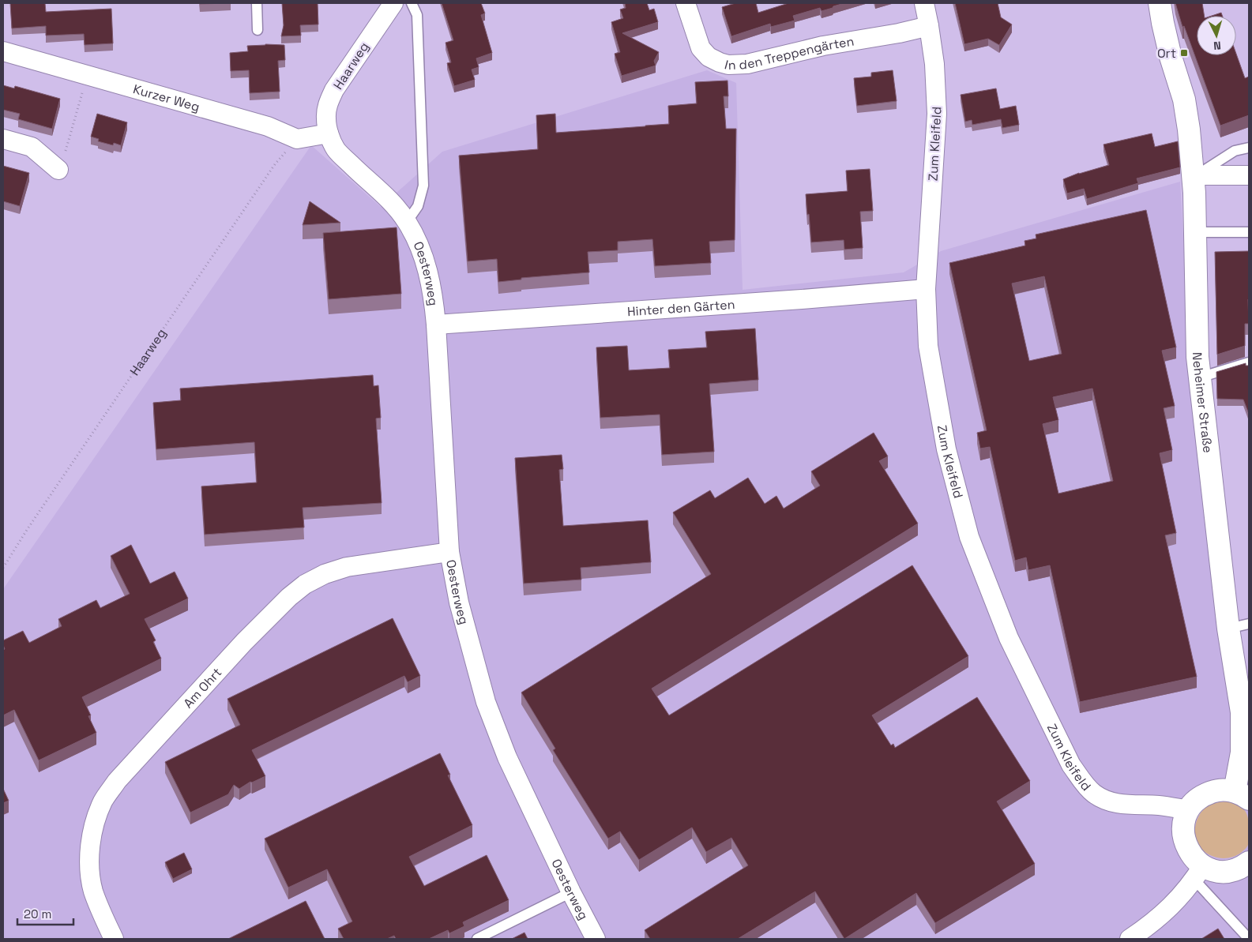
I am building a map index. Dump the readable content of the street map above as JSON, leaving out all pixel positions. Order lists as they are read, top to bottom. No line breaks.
{"streets":{"main road":["Neheimer Straße"],"street":["In den Treppengärten","Haarweg","Kurzer Weg","Zum Kleifeld","Oesterweg","Hinter den Gärten","Am Ohrt"]},"crossings":[["In den Treppengärten","Zum Kleifeld"],["Haarweg","Kurzer Weg"],["Haarweg","Oesterweg"],["Zum Kleifeld","Hinter den Gärten"],["Oesterweg","Hinter den Gärten"],["Oesterweg","Am Ohrt"]],"places":{"transit":["Ort"]},"scale_bar":"20 m","north":"bottom"}
